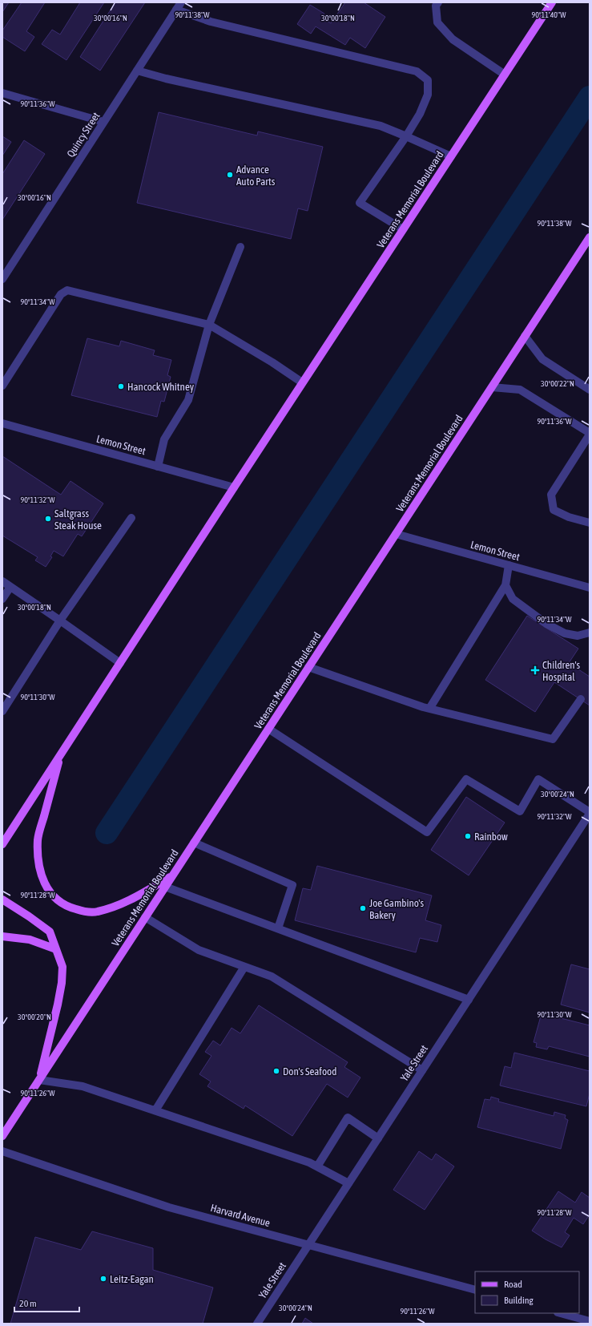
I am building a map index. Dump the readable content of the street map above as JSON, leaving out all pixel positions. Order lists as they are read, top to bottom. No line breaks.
{"streets":{"main road":["Veterans Memorial Boulevard"],"street":["Quincy Street","Lemon Street","Yale Street","Harvard Avenue"]},"crossings":[["Veterans Memorial Boulevard","Lemon Street"],["Yale Street","Harvard Avenue"]],"places":{"other":["Advance Auto Parts","Hancock Whitney","Saltgrass Steak House","Rainbow","Joe Gambino's Bakery","Don's Seafood","Leitz-Eagan"],"health":["Children's Hospital"]},"legend":["Road","Building"],"scale_bar":"20 m","coordinates":["90°11'38\"W","90°11'40\"W","30°00'16\"N","30°00'18\"N","90°11'36\"W","90°11'34\"W","30°00'22\"N","90°11'32\"W","90°11'30\"W","30°00'24\"N","90°11'28\"W","30°00'20\"N","90°11'26\"W"]}
